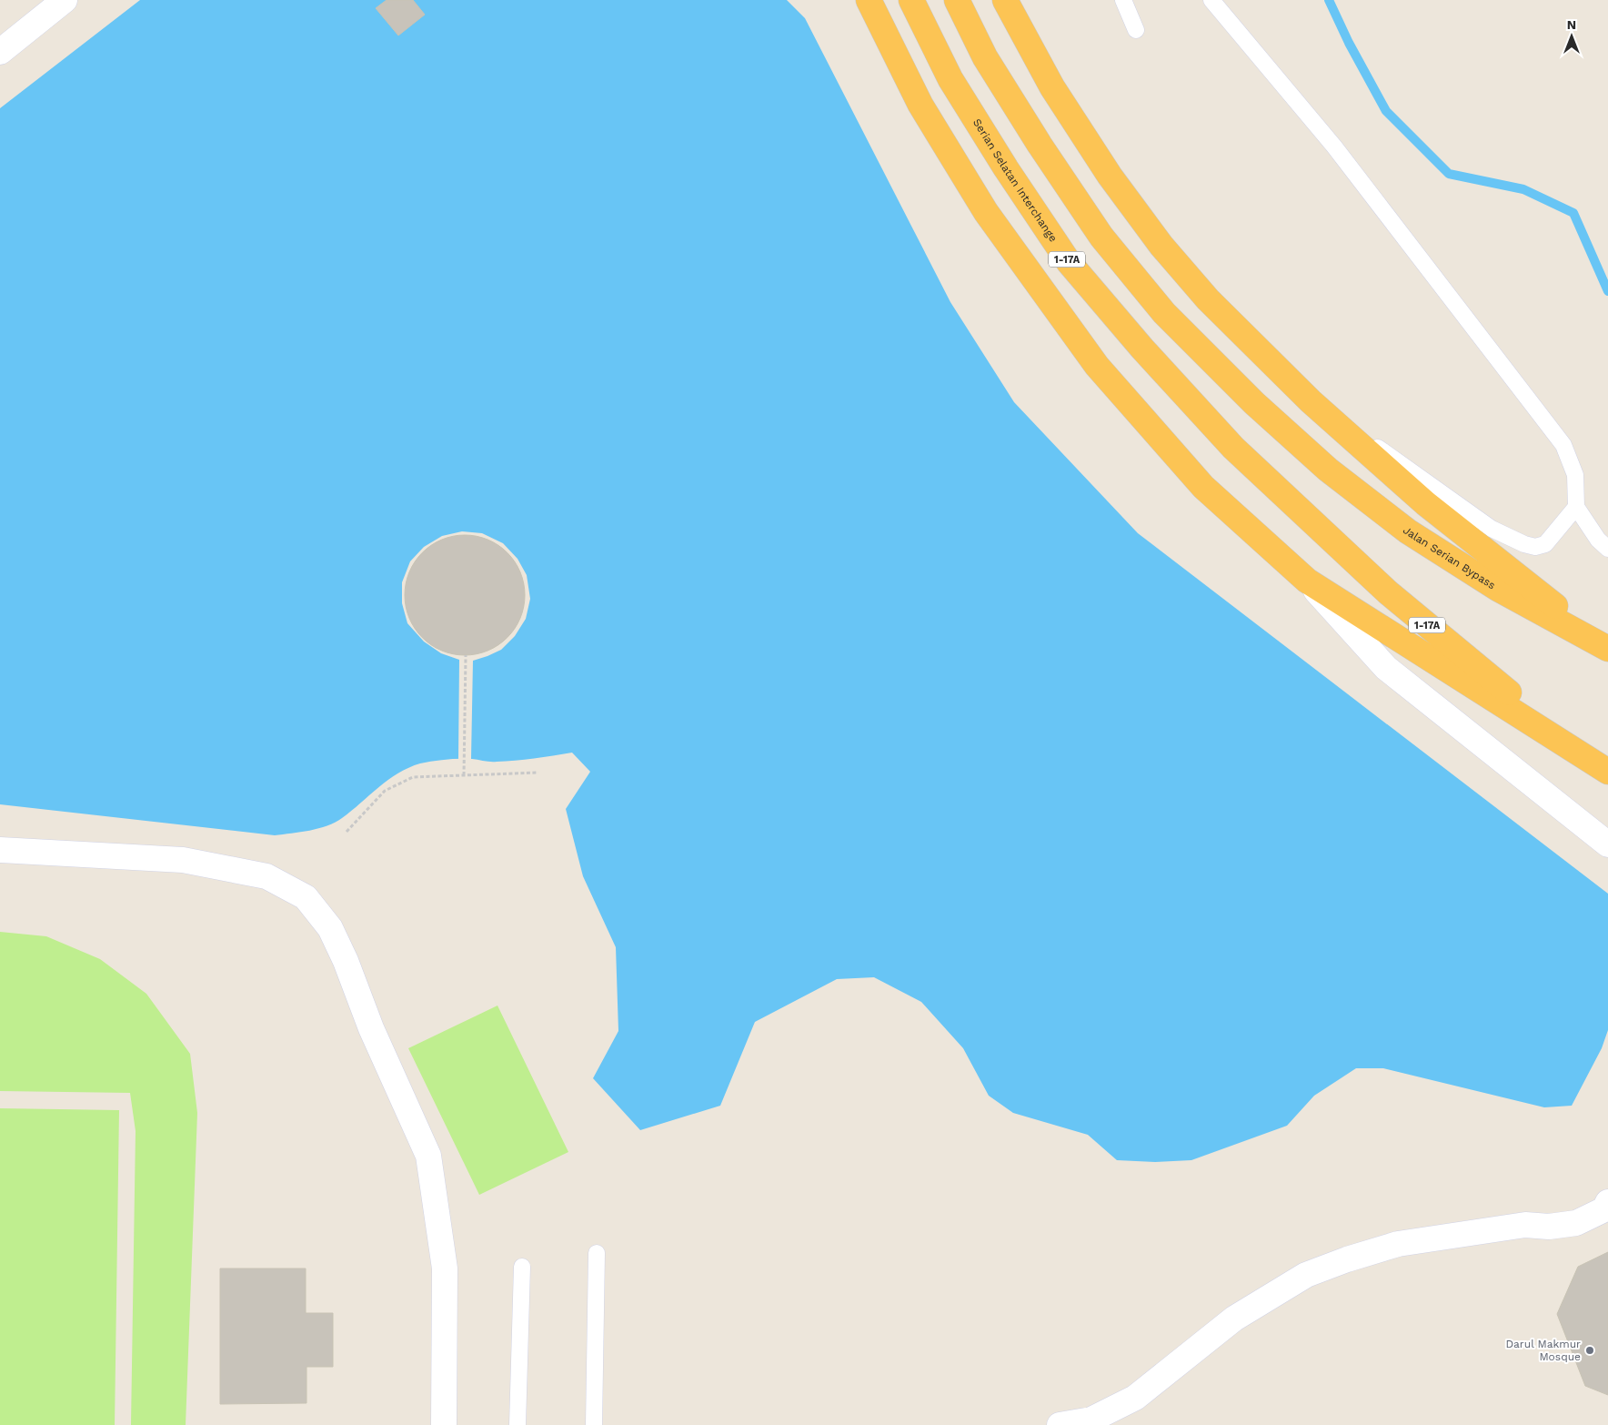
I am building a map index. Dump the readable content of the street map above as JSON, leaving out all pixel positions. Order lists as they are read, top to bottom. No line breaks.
{"streets":{"highway":["Serian Selatan Interchange","1-17A","Jalan Serian Bypass"]},"places":["Darul Makmur Mosque"],"north":"top"}
